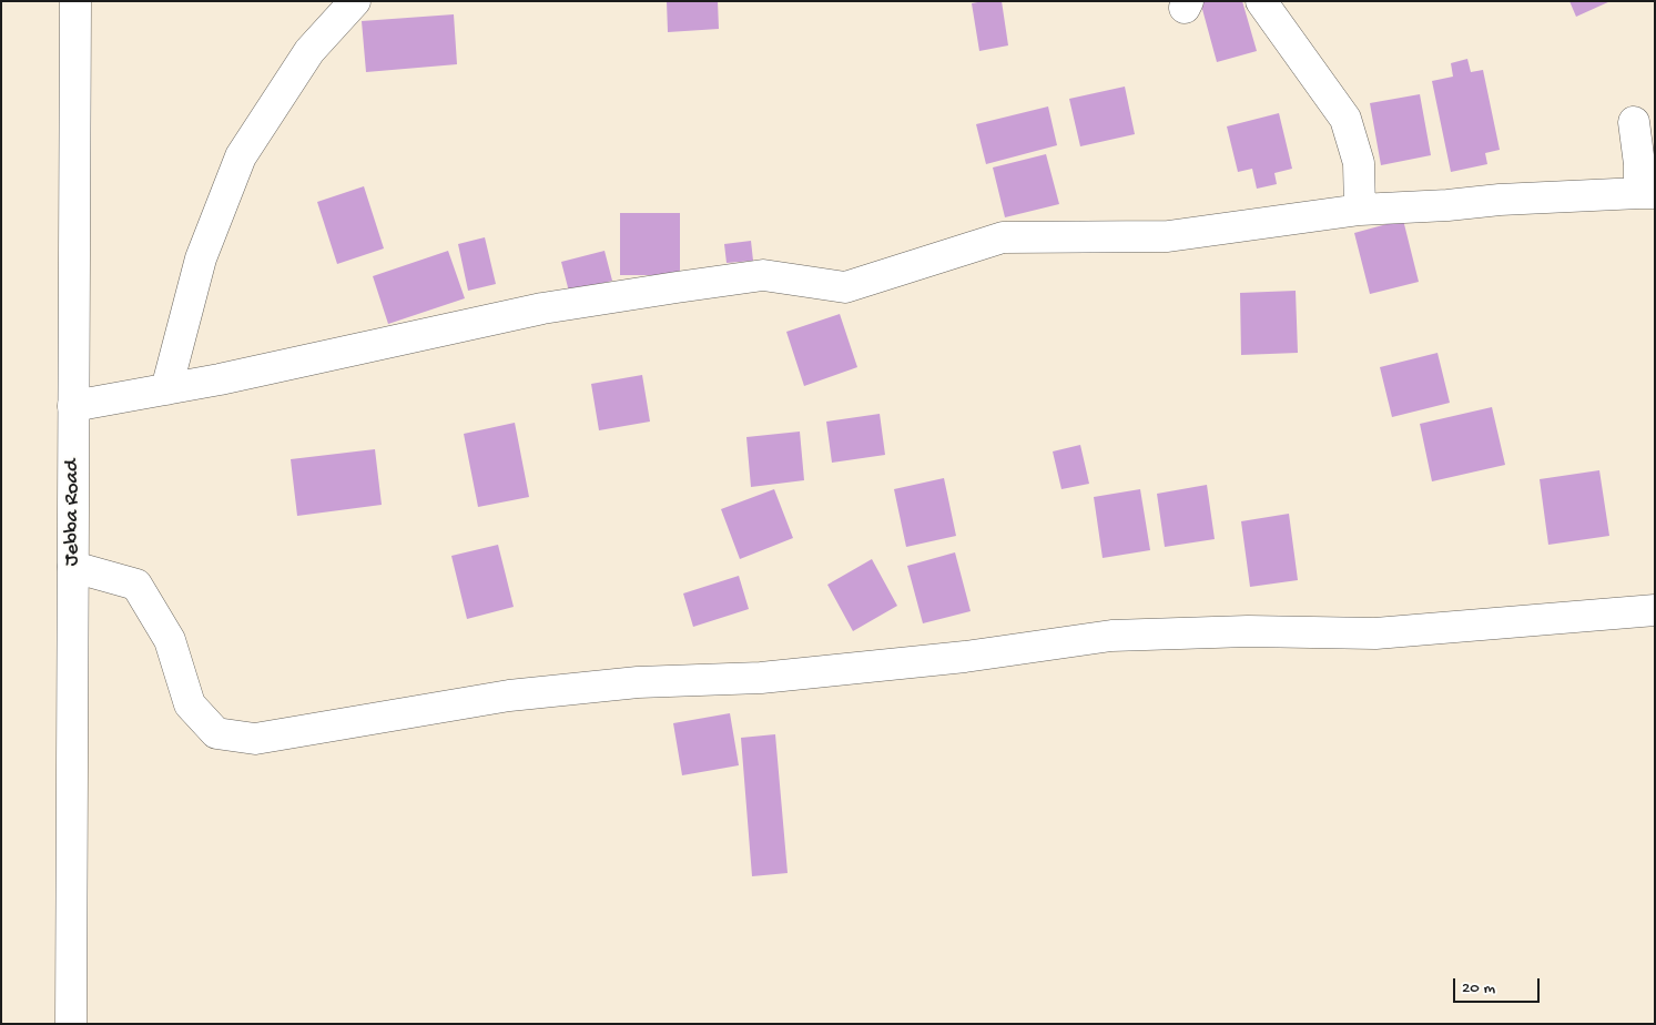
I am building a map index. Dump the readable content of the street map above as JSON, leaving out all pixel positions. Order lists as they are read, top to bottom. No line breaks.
{"streets":{"main road":["Jebba Road"]},"scale_bar":"20 m"}
